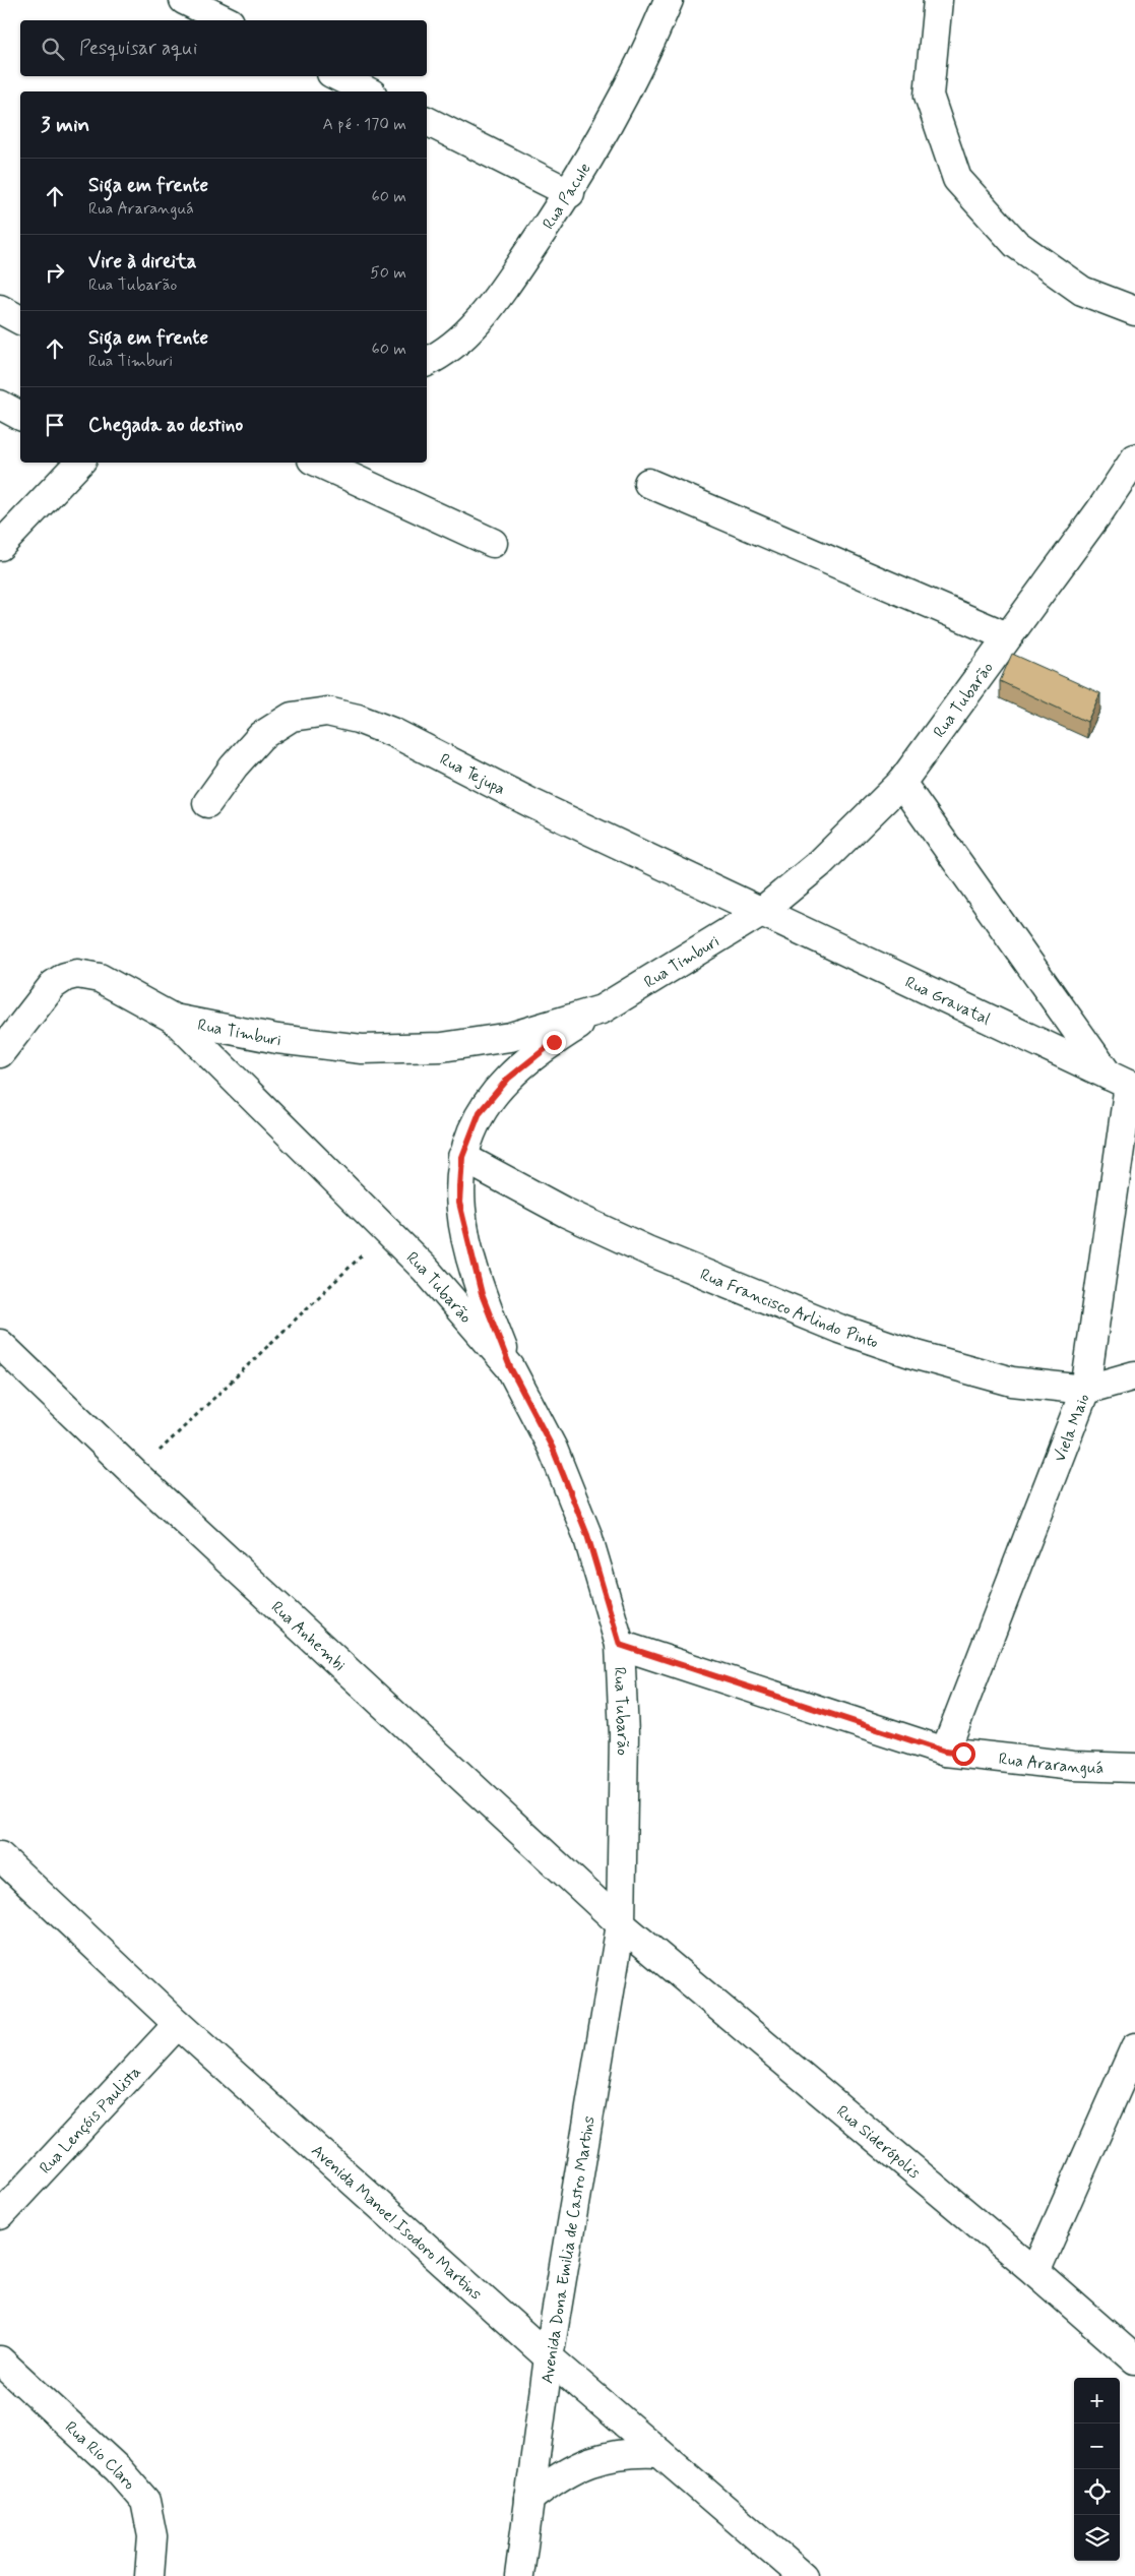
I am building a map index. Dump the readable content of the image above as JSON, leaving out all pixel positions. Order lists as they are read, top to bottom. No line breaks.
{"streets":{"street":["Rua Pacule","Rua Tubarão","Rua Tejupa","Rua Timburi","Rua Gravatal","Rua Francisco Arlindo Pinto","Viela Maio","Rua Anhembi","Rua Araranguá","Rua Lençóis Paulista","Rua Siderópolis","Avenida Manoel Isodoro Martins","Avenida Dona Emilia de Castro Martins","Rua Rio Claro"]},"crossings":[["Rua Tubarão","Rua Tejupa"],["Rua Tubarão","Rua Timburi"],["Rua Tubarão","Rua Gravatal"],["Rua Tubarão","Rua Anhembi"],["Rua Tubarão","Rua Araranguá"],["Rua Tubarão","Rua Siderópolis"],["Rua Tubarão","Avenida Dona Emilia de Castro Martins"],["Rua Tejupa","Rua Timburi"],["Rua Tejupa","Rua Gravatal"],["Rua Timburi","Rua Gravatal"],["Rua Timburi","Rua Francisco Arlindo Pinto"],["Rua Gravatal","Viela Maio"],["Rua Francisco Arlindo Pinto","Viela Maio"],["Viela Maio","Rua Araranguá"],["Rua Anhembi","Rua Siderópolis"],["Rua Anhembi","Avenida Dona Emilia de Castro Martins"],["Rua Lençóis Paulista","Avenida Manoel Isodoro Martins"],["Rua Siderópolis","Avenida Dona Emilia de Castro Martins"],["Avenida Manoel Isodoro Martins","Avenida Dona Emilia de Castro Martins"]],"page":{"search":"Pesquisar aqui","heading":["3 min","A pé · 170 m"],"list":[["Siga em frente","Rua Araranguá","60 m"],["Vire à direita","Rua Tubarão","50 m"],["Siga em frente","Rua Timburi","60 m"],"Chegada ao destino"],"map_buttons":["+","−"]}}
